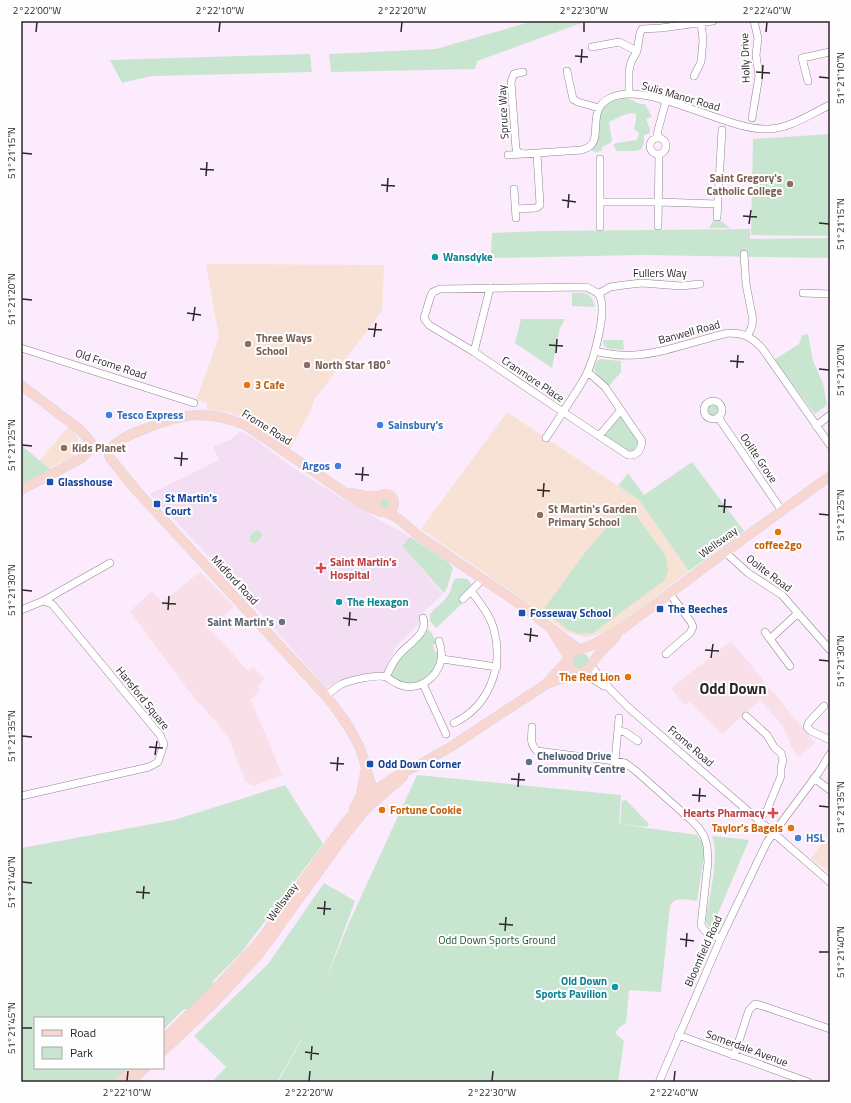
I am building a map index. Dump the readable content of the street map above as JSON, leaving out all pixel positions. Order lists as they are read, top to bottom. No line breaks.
{"streets":{"main road":["Frome Road","Wellsway","Midford Road"],"street":["Holly Drive","Sulis Manor Road","Spruce Way","Fullers Way","Banwell Road","Old Frome Road","Cranmore Place","Oolite Grove","Oolite Road","Hansford Square","Bloomfield Road","Somerdale Avenue"]},"crossings":[["Fullers Way","Cranmore Place"],["Banwell Road","Cranmore Place"],["Frome Road","Wellsway"],["Frome Road","Midford Road"],["Frome Road","Bloomfield Road"],["Oolite Grove","Wellsway"],["Wellsway","Oolite Road"],["Wellsway","Midford Road"],["Bloomfield Road","Somerdale Avenue"]],"districts":["Odd Down"],"parks":["Odd Down Sports Ground"],"places":{"other":["Saint Gregory's Catholic College","Wansdyke","Three Ways School","North Star 180°","3 Cafe","Tesco Express","Sainsbury's","Kids Planet","Argos","St Martin's Garden Primary School","coffee2go","The Hexagon","Saint Martin's","The Red Lion","Chelwood Drive Community Centre","Fortune Cookie","Taylor’s Bagels","HSL","Old Down Sports Pavilion"],"transit":["Glasshouse","St Martin's Court","The Beeches","Fosseway School","Odd Down Corner"],"health":["Saint Martin's Hospital","Hearts Pharmacy"]},"legend":["Road","Park"],"coordinates":["2°22'00\"W","2°22'10\"W","2°22'20\"W","2°22'30\"W","2°22'40\"W","51°21'10\"N","51°21'15\"N","51°21'20\"N","51°21'25\"N","51°21'30\"N","51°21'35\"N","51°21'40\"N","51°21'45\"N"]}
